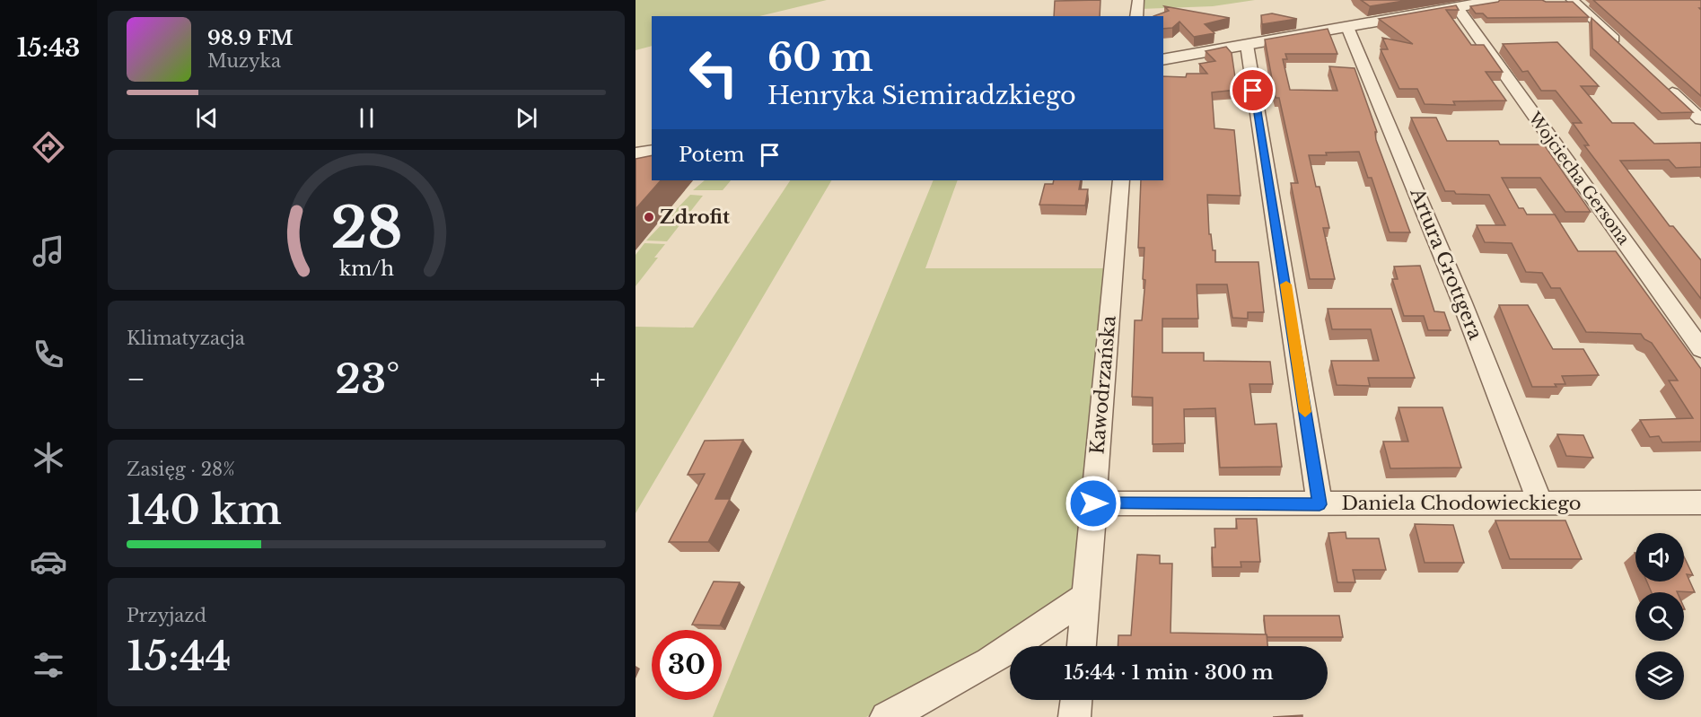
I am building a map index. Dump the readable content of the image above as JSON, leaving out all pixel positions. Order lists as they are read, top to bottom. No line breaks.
{"streets":{"street":["Wojciecha Gersona","Artura Grottgera","Kawodrzańska","Daniela Chodowieckiego"]},"crossings":[["Artura Grottgera","Daniela Chodowieckiego"],["Kawodrzańska","Daniela Chodowieckiego"]],"places":["Zdrofit"],"page":{"tabs":"15:43","turn":["60 m","Henryka Siemiradzkiego"],"song":["98.9 FM","Muzyka"],"then":"Potem","tile":["Klimatyzacja",["Zasięg · 28%","140 km"],["Przyjazd","15:44"]],"heat":["−","23°","+"],"limit":"30","trip":"15:44 · 1 min · 300 m","gauge":["28","km/h"]}}
